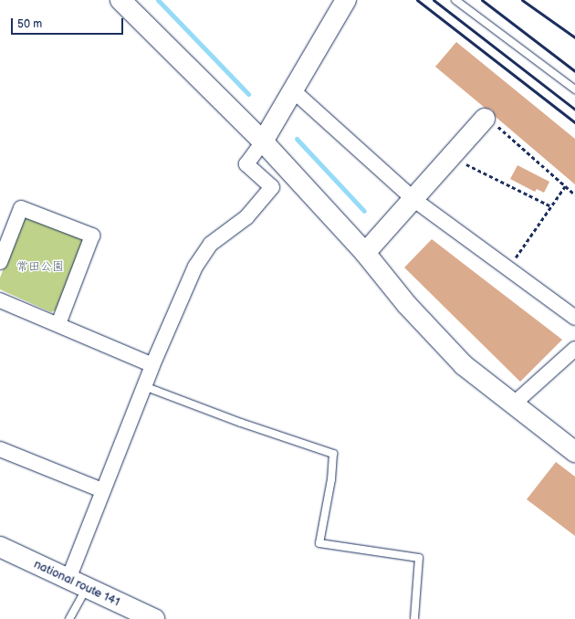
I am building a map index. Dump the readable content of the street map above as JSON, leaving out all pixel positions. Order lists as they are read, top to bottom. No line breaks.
{"streets":{"main road":["national route 141"]},"parks":["常田公園"],"scale_bar":"50 m"}
